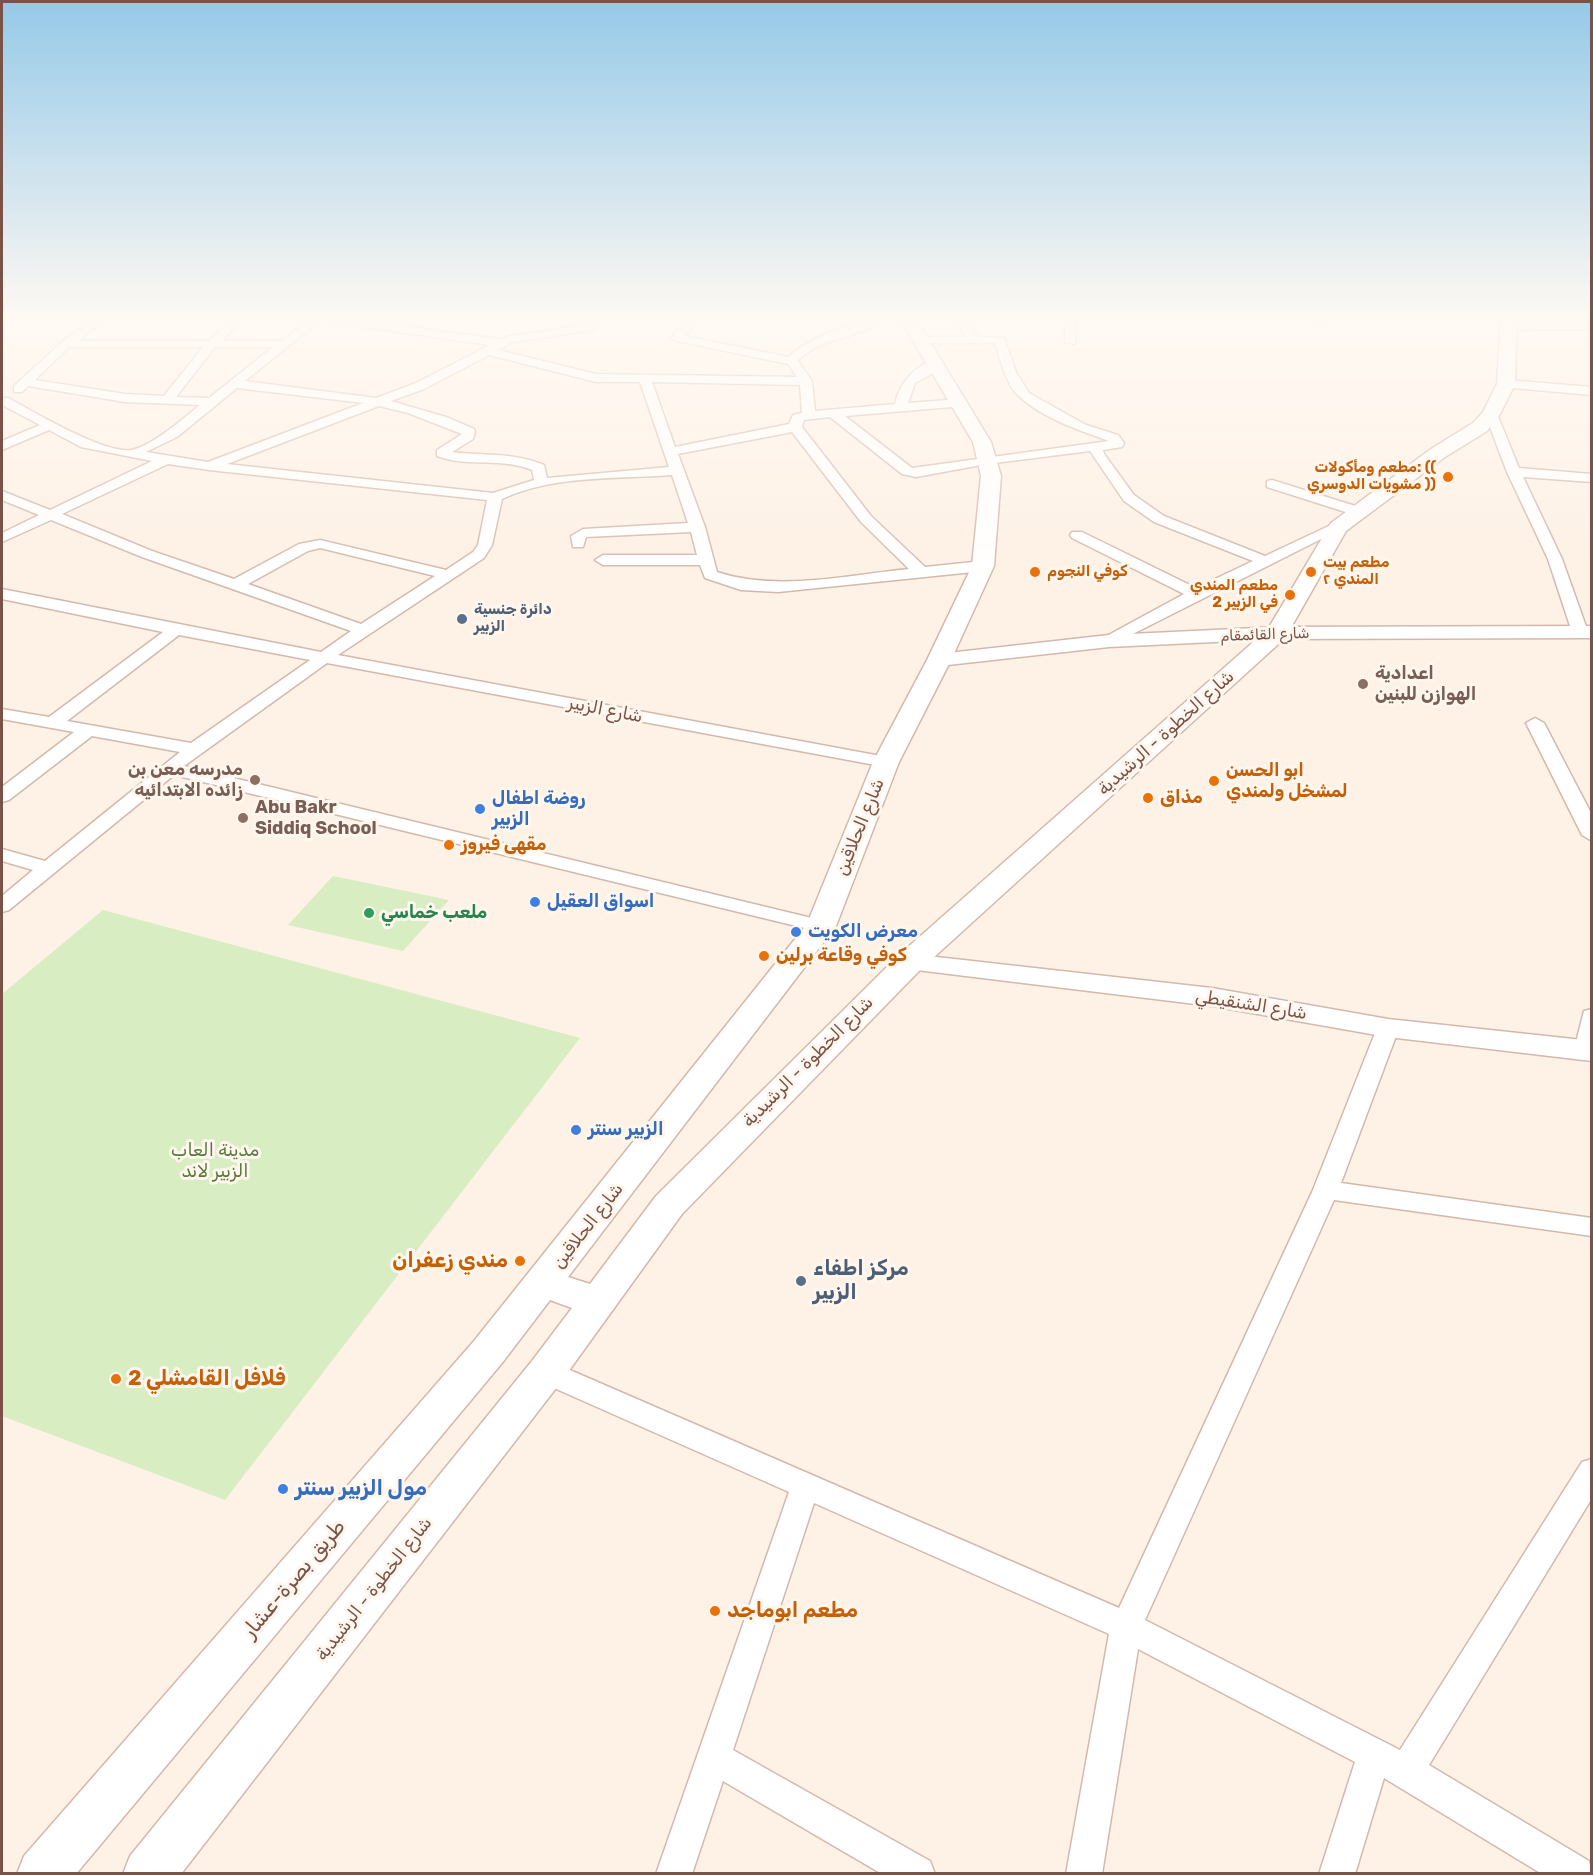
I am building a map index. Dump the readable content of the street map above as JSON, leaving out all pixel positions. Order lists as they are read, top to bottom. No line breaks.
{"streets":{"main road":["شارع الخطوة - الرشيدية","شارع الحلاقين","طريق بصرة-عشار"],"street":["شارع القائمقام","شارع الزبير","شارع الشنقيطي"]},"crossings":[["شارع القائمقام","شارع الخطوة - الرشيدية"],["شارع القائمقام","شارع الحلاقين"],["شارع الزبير","شارع الحلاقين"],["شارع الخطوة - الرشيدية","شارع الشنقيطي"],["شارع الحلاقين","طريق بصرة-عشار"]],"parks":["مدينة العاب الزبير لاند"],"places":["مطعم ومأكولات: (( مشويات الدوسري ))","كوفي النجوم","مطعم بيت المندي ٢","مطعم المندي 2 في الزبير","دائرة جنسية الزبير","اعدادية الهوازن للبنين","مدرسه معن بن زائده الابتدائيه","ابو الحسن لمشخل ولمندي","مذاق","روضة اطفال الزبير","Abu Bakr Siddiq School","مقهى فيروز","اسواق العقيل","ملعب خماسي","معرض الكويت","كوفي وقاعة برلين","الزبير سنتر","مندي زعفران","مركز اطفاء الزبير","فلافل القامشلي 2","مول الزبير سنتر","مطعم ابوماجد"]}
